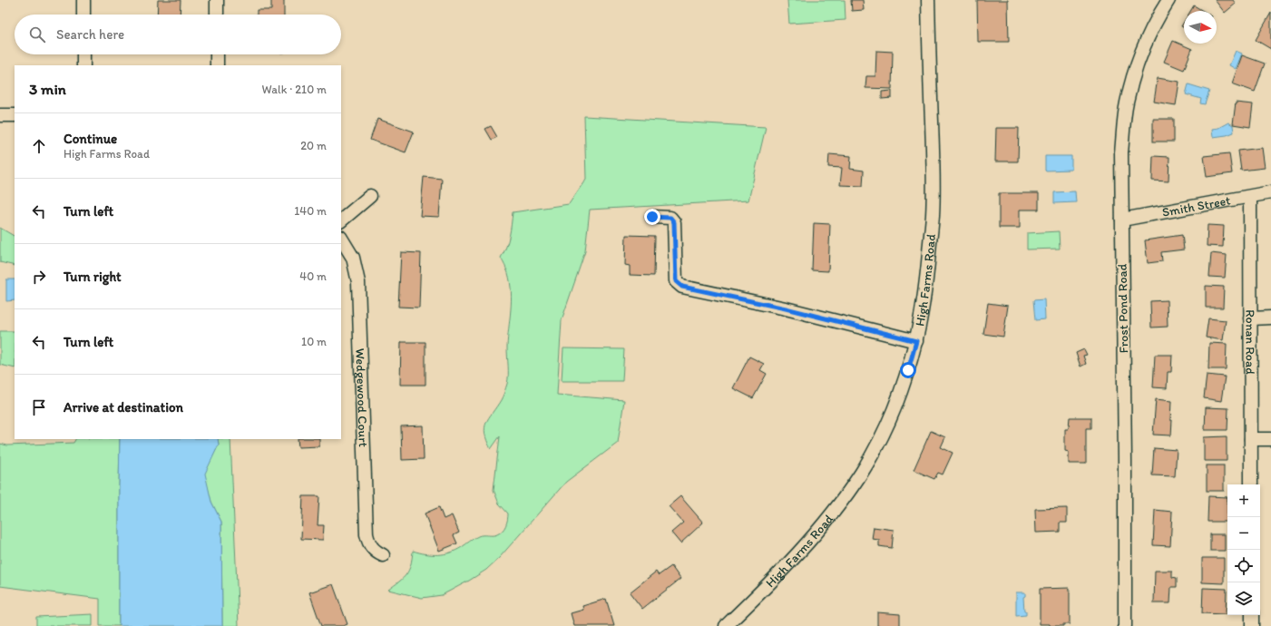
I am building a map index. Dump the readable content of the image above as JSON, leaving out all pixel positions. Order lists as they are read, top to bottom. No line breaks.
{"streets":{"street":["Smith Street","High Farms Road","Frost Pond Road","Ronan Road","Wedgewood Court"]},"crossings":[["Smith Street","Frost Pond Road"],["Smith Street","Ronan Road"]],"north":"right","page":{"search":"Search here","heading":["3 min","Walk · 210 m"],"list":[["Continue","High Farms Road","20 m"],["Turn left","140 m"],["Turn right","40 m"],["Turn left","10 m"],"Arrive at destination"],"map_buttons":["+","−"]}}
